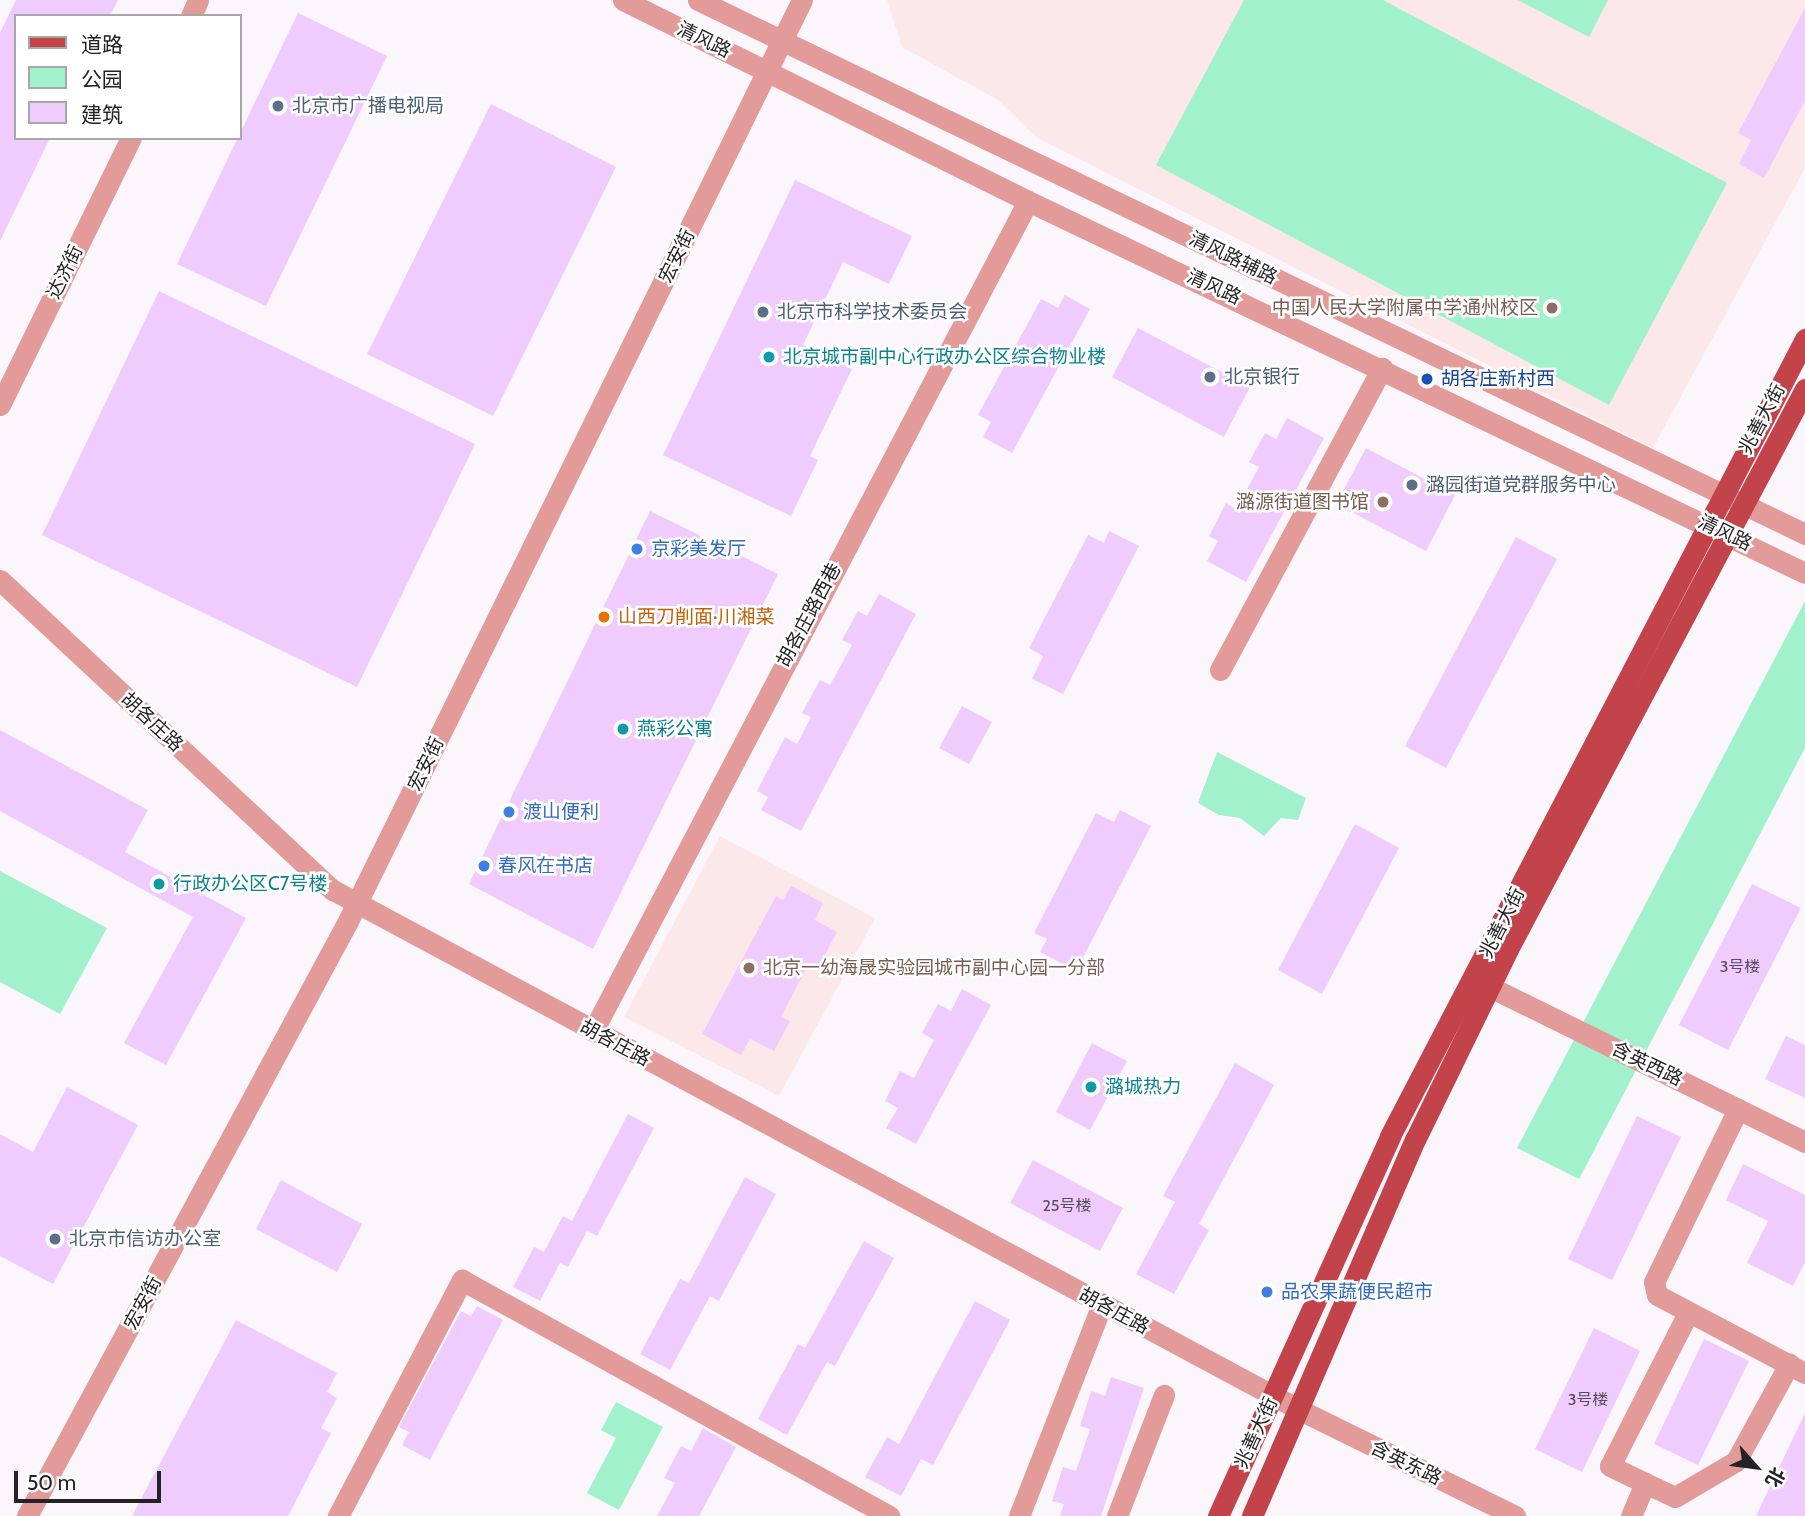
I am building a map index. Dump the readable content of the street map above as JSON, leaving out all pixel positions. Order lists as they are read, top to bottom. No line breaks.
{"streets":{"main road":["兆善大街"],"street":["清风路","宏安街","清风路辅路","达济街","胡各庄路西巷","胡各庄路","含英西路","含英东路"]},"crossings":[["清风路","宏安街"],["清风路","兆善大街"],["清风路","胡各庄路西巷"],["宏安街","清风路辅路"],["宏安街","胡各庄路"],["清风路辅路","兆善大街"],["兆善大街","胡各庄路"],["兆善大街","含英西路"],["兆善大街","含英东路"],["胡各庄路西巷","胡各庄路"],["胡各庄路","含英东路"]],"places":["北京市广播电视局","中国人民大学附属中学通州校区","北京市科学技术委员会","北京城市副中心行政办公区综合物业楼","北京银行","胡各庄新村西","潞园街道党群服务中心","潞源街道图书馆","京彩美发厅","山西刀削面·川湘菜","燕彩公寓","渡山便利","春风在书店","行政办公区C7号楼","北京一幼海晟实验园城市副中心园一分部","潞城热力","北京市信访办公室","品农果蔬便民超市"],"house_numbers":["3号楼","25号楼","3号楼"],"legend":["道路","公园","建筑"],"scale_bar":"50 m","north":"bottom right"}
